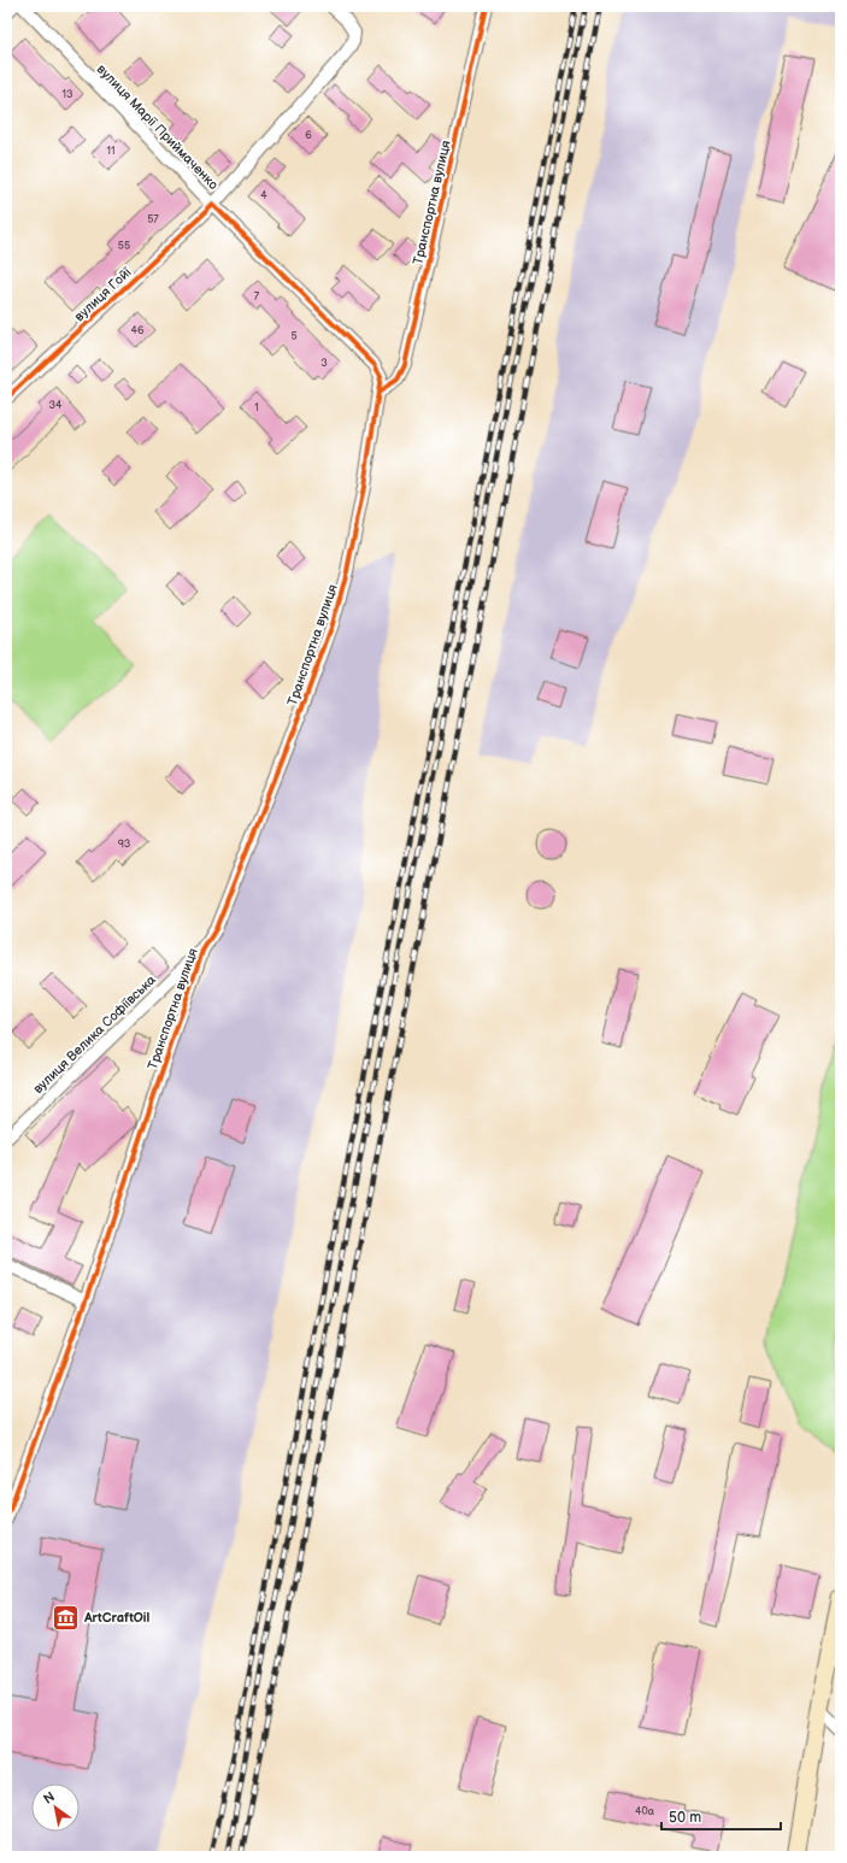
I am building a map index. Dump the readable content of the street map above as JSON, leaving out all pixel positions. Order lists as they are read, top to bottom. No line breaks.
{"streets":{"street":["вулиця Марії Приймаченко","Транспортна вулиця","вулиця Гойї","вулиця Велика Софіївська"]},"crossings":[["вулиця Марії Приймаченко","Транспортна вулиця"],["вулиця Марії Приймаченко","вулиця Гойї"],["Транспортна вулиця","вулиця Гойї"],["Транспортна вулиця","вулиця Велика Софіївська"]],"places":{"museum":["ArtCraftOil"]},"house_numbers":["13","6","11","4","57","55","7","46","5","3","34","1","93","40а"],"scale_bar":"50 m","north":"top left"}
